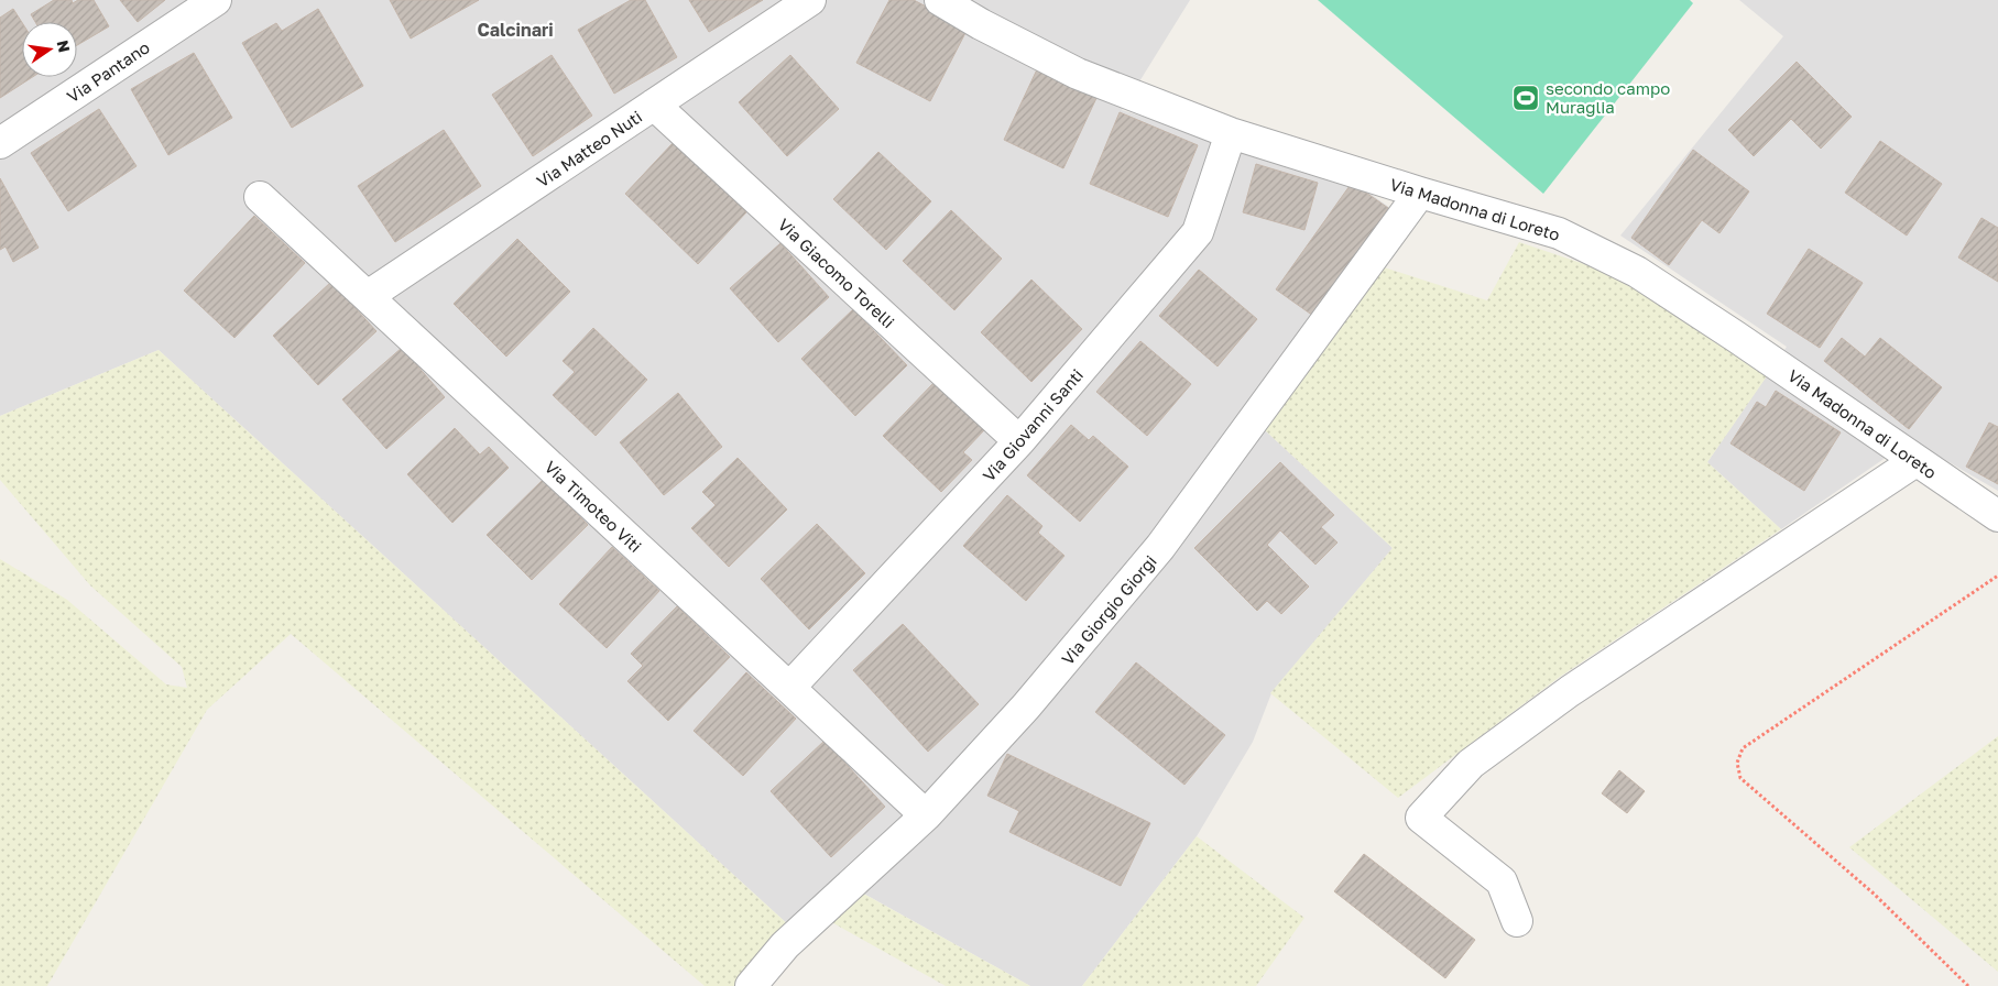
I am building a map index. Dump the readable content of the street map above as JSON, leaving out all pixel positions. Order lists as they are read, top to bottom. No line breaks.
{"streets":{"street":["Via Pantano","Via Matteo Nuti","Via Madonna di Loreto","Via Giacomo Torelli","Via Giovanni Santi","Via Timoteo Viti","Via Giorgio Giorgi"]},"crossings":[["Via Matteo Nuti","Via Giacomo Torelli"],["Via Matteo Nuti","Via Timoteo Viti"],["Via Madonna di Loreto","Via Giovanni Santi"],["Via Madonna di Loreto","Via Giorgio Giorgi"],["Via Giacomo Torelli","Via Giovanni Santi"],["Via Giovanni Santi","Via Timoteo Viti"],["Via Timoteo Viti","Via Giorgio Giorgi"]],"districts":["Calcinari"],"places":{"sports":["secondo campo Muraglia"]},"north":"right"}
